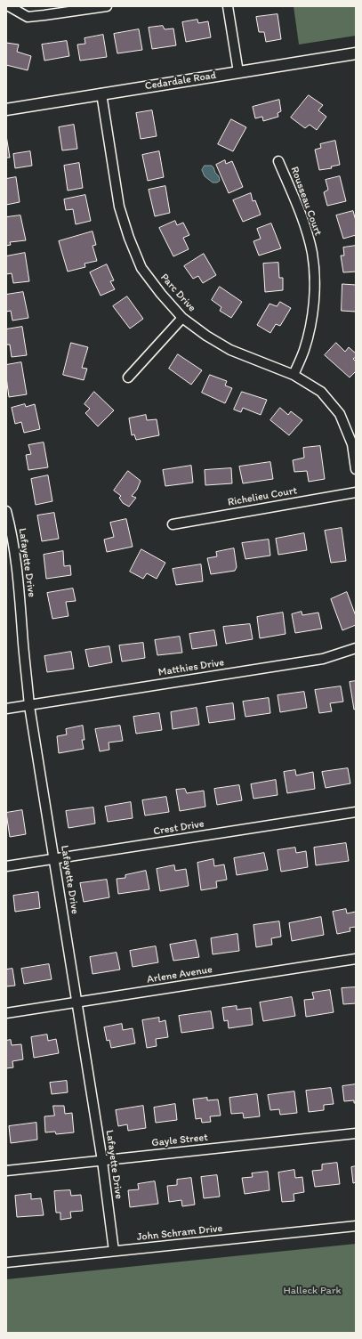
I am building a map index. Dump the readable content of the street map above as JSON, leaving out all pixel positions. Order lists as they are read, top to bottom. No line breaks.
{"streets":{"street":["Cedardale Road","Rousseau Court","Parc Drive","Richelieu Court","Lafayette Drive","Matthies Drive","Crest Drive","Arlene Avenue","Gayle Street","John Schram Drive"]},"crossings":[["Cedardale Road","Parc Drive"],["Rousseau Court","Parc Drive"],["Lafayette Drive","Matthies Drive"],["Lafayette Drive","Crest Drive"],["Lafayette Drive","Arlene Avenue"],["Lafayette Drive","Gayle Street"],["Lafayette Drive","John Schram Drive"]],"parks":["Halleck Park"]}
